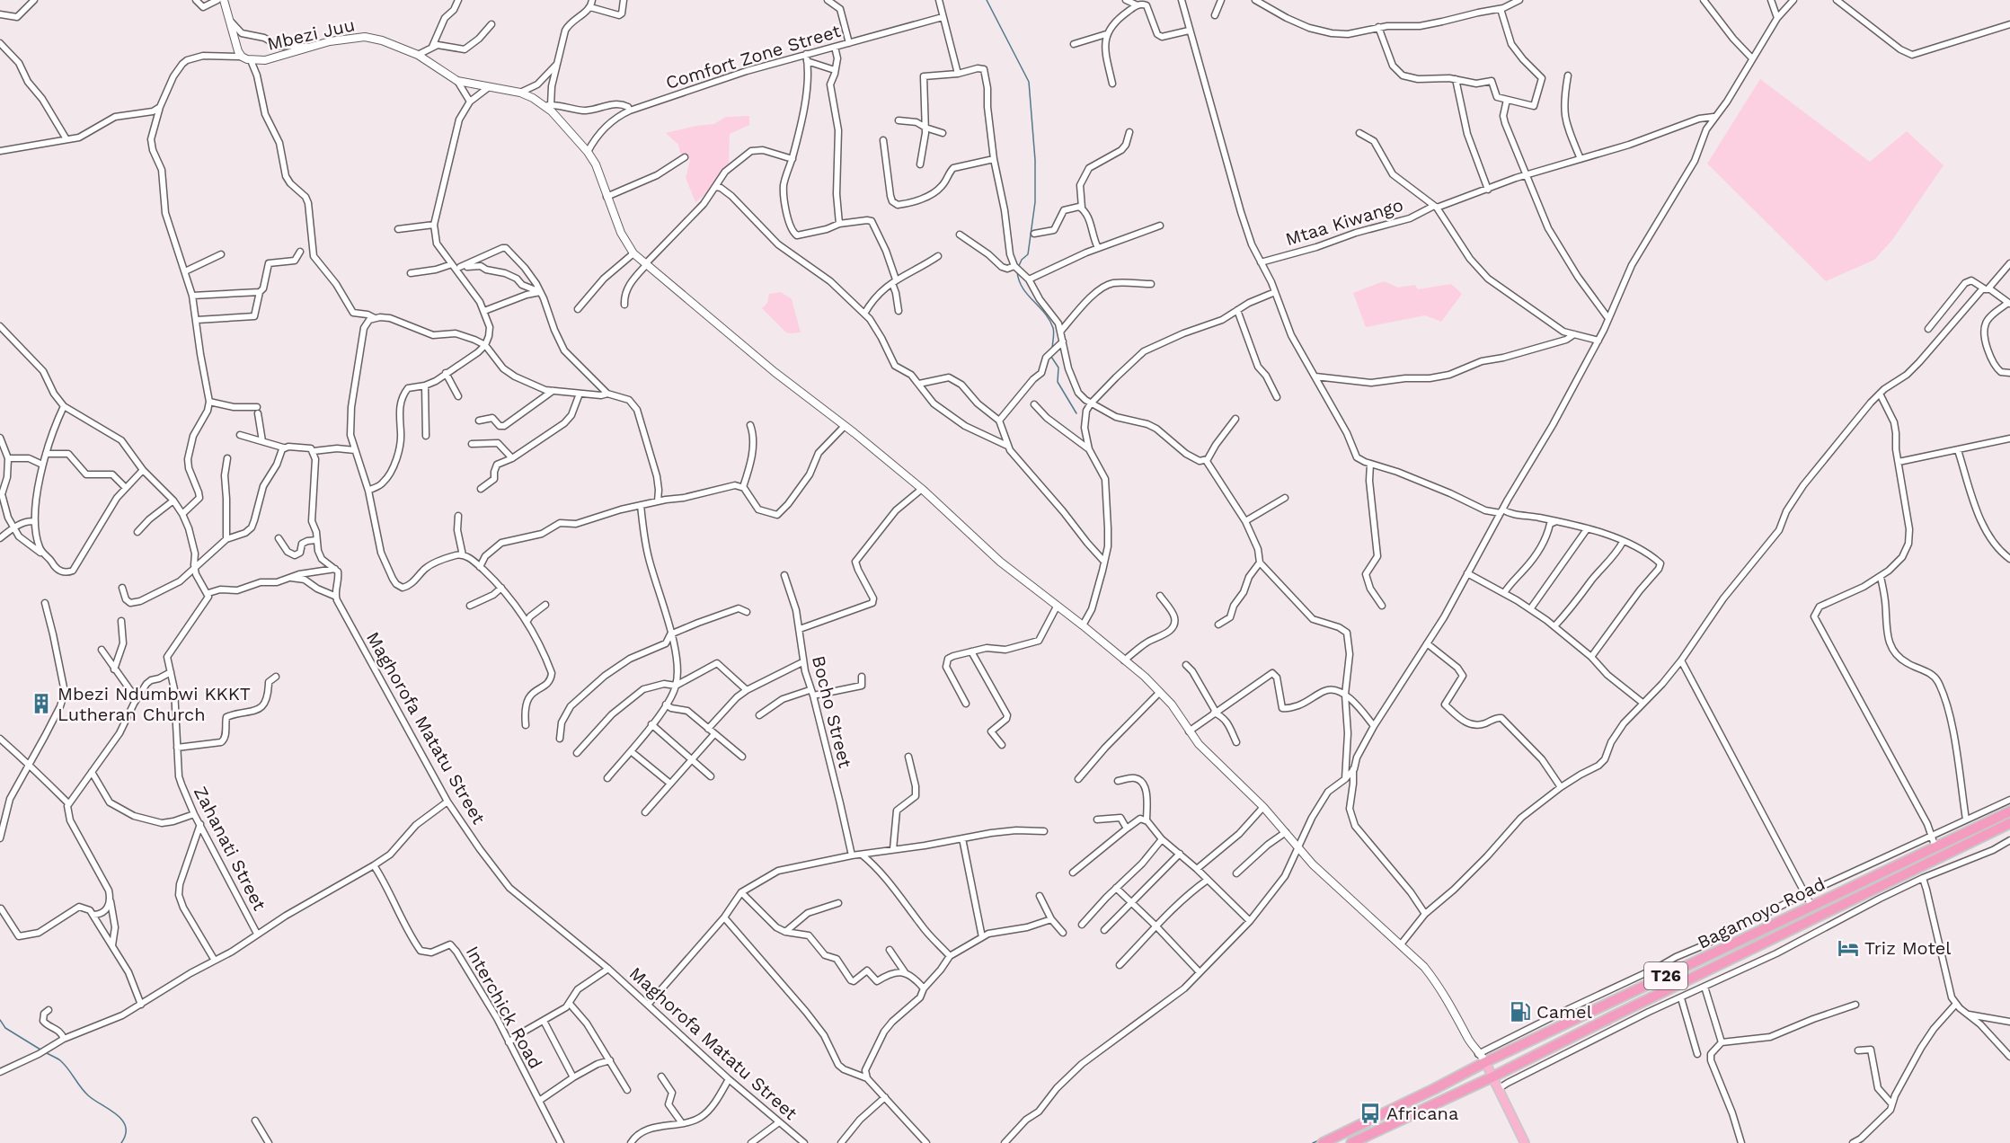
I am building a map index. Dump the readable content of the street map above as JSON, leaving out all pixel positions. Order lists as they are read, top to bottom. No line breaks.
{"streets":{"highway":["Bagamoyo Road","T26"],"street":["Mbezi Juu","Comfort Zone Street","Mtaa Kiwango","Bocho Street","Maghorofa Matatu Street","Zahanati Street","Interchick Road"]},"places":{"building":["Mbezi Ndumbwi KKKT Lutheran Church"],"hotel":["Triz Motel"],"fuel station":["Camel"],"bus stop":["Africana"]}}
